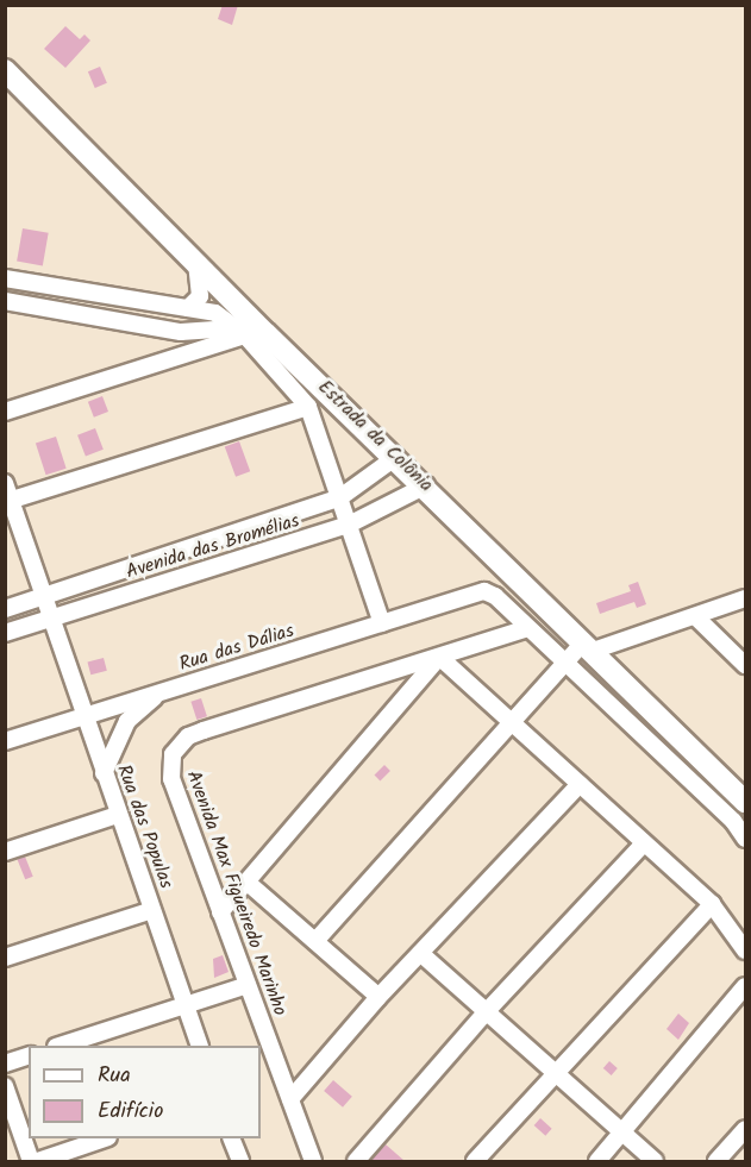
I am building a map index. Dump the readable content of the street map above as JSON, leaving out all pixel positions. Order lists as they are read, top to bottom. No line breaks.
{"streets":{"main road":["Estrada da Colônia"],"street":["Avenida das Bromélias","Rua das Dálias","Rua das Populas","Avenida Max Figueiredo Marinho"]},"crossings":[["Estrada da Colônia","Avenida das Bromélias"],["Avenida das Bromélias","Rua das Populas"],["Rua das Dálias","Rua das Populas"],["Rua das Dálias","Avenida Max Figueiredo Marinho"]],"legend":["Rua","Edifício"]}
